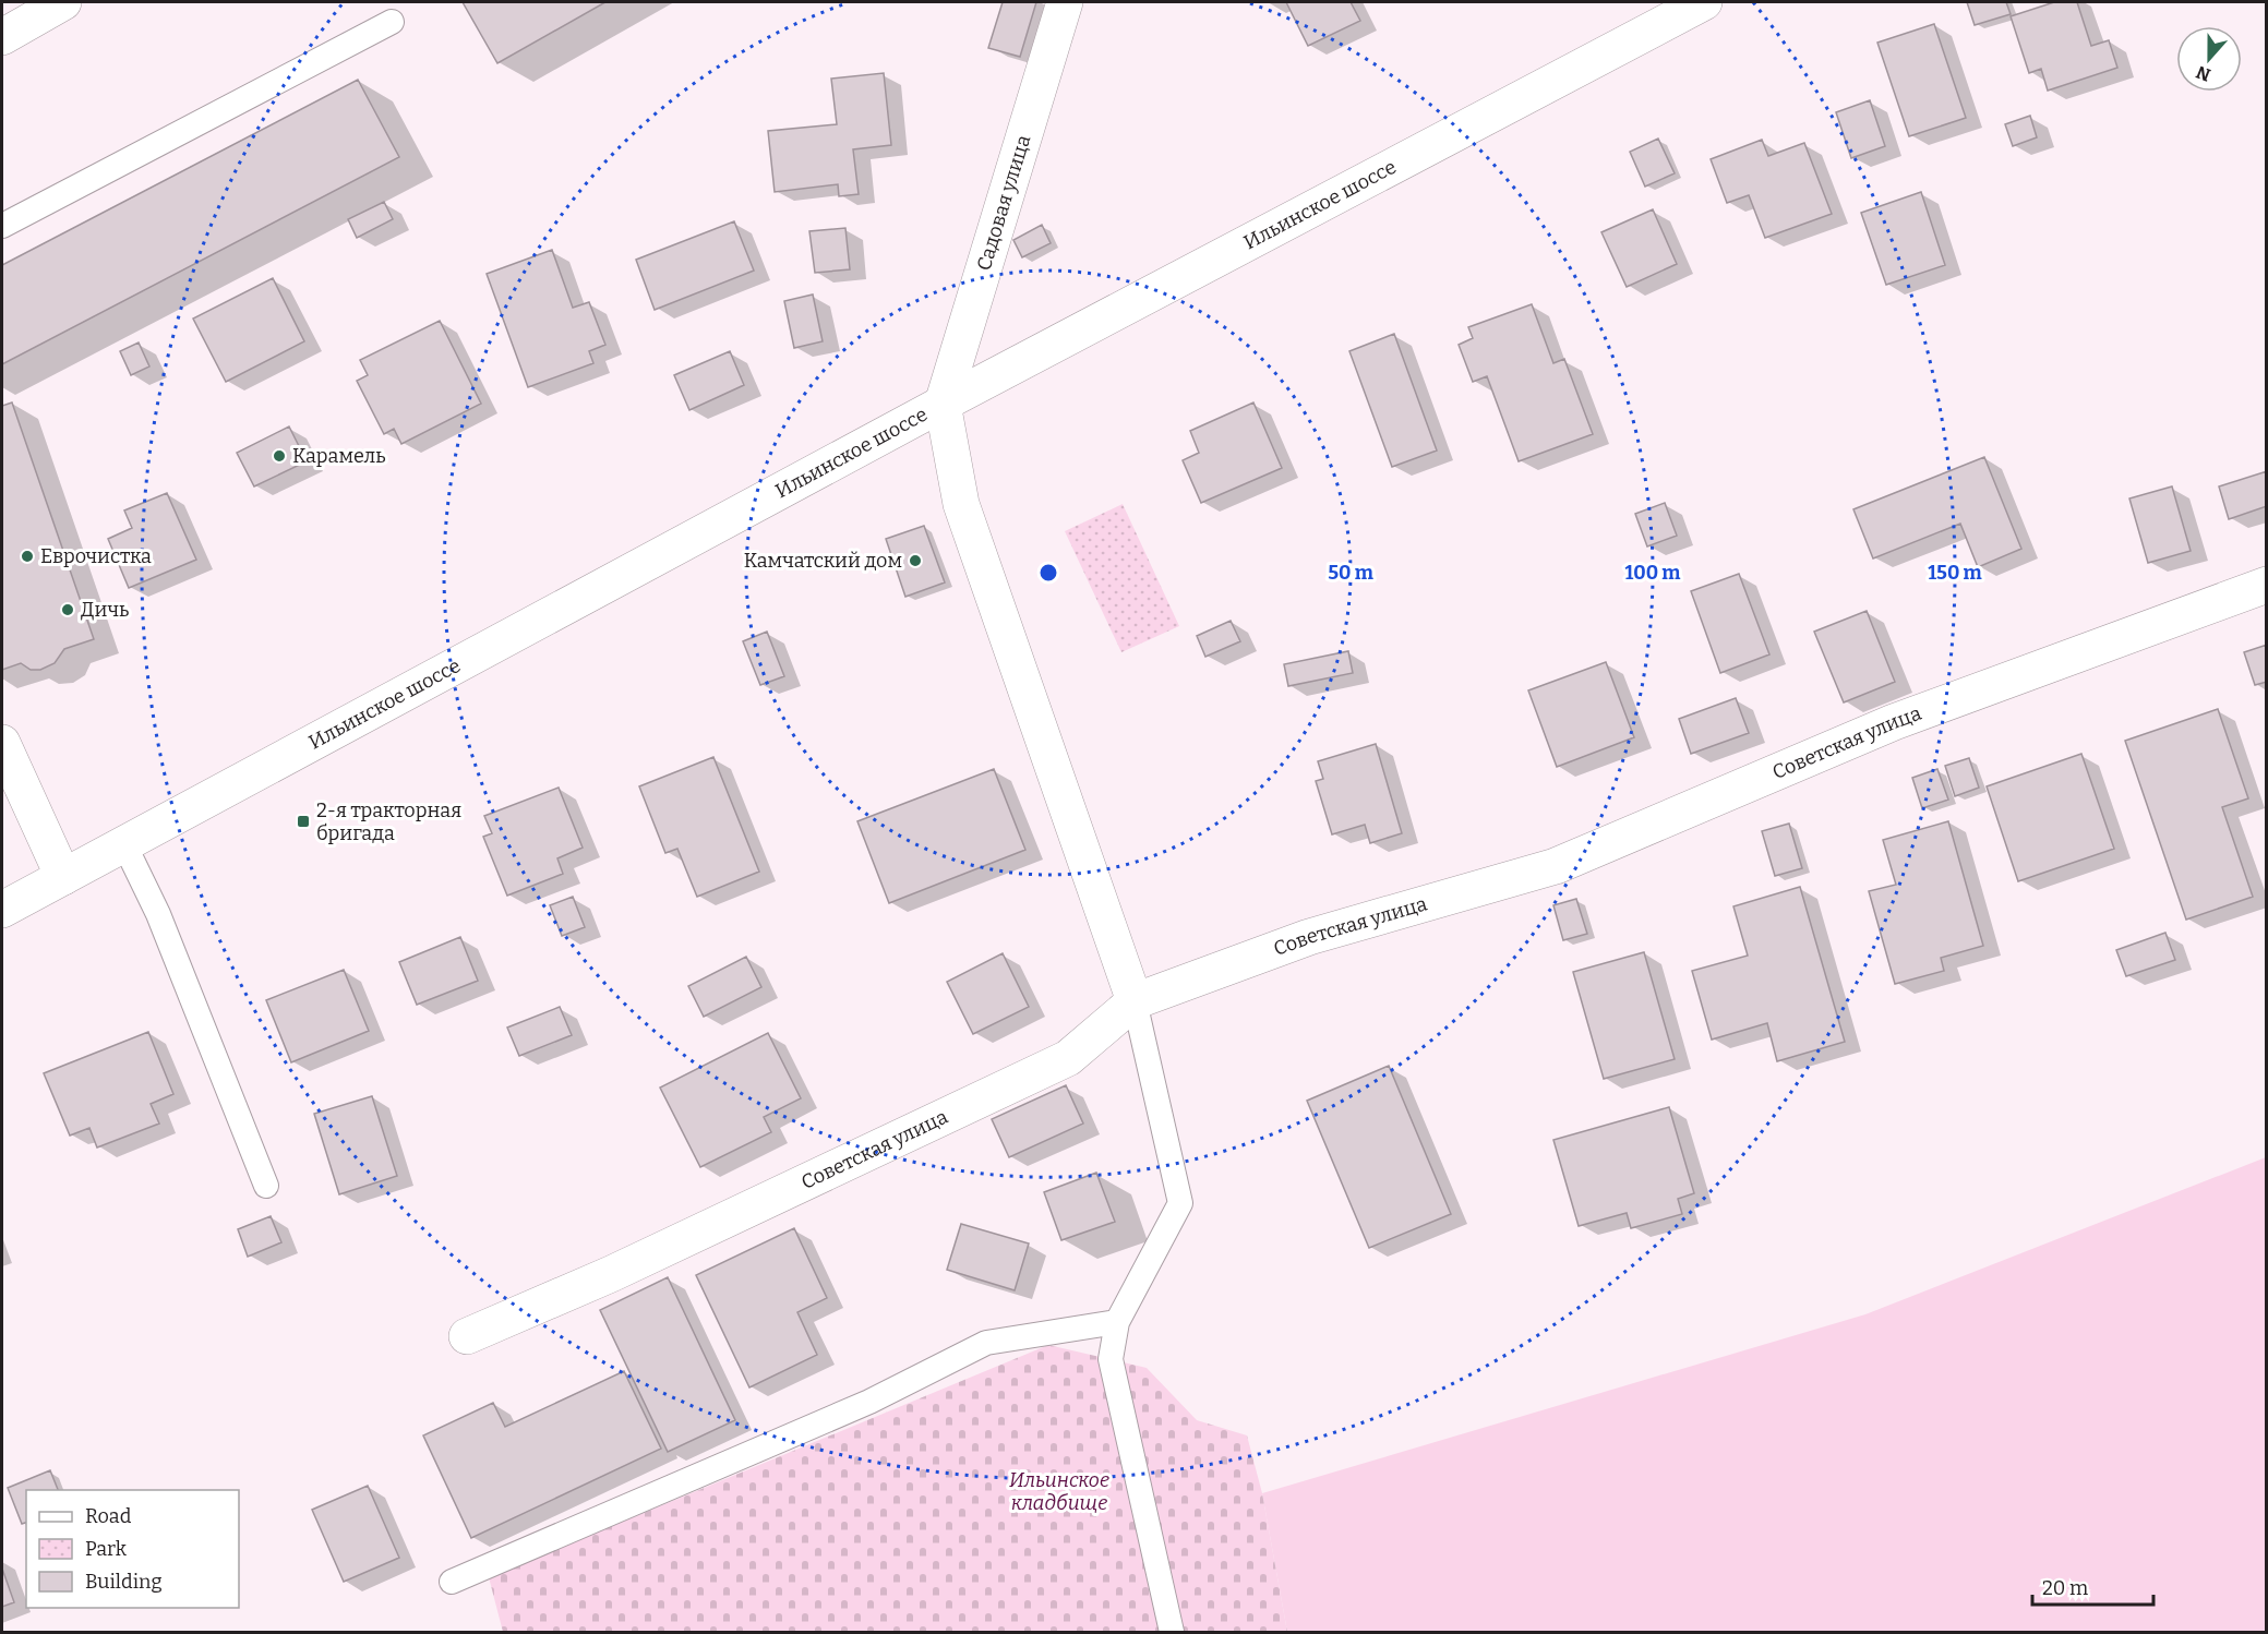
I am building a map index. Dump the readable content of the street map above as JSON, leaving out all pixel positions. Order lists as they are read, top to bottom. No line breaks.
{"streets":{"street":["Садовая улица","Ильинское шоссе","Советская улица"]},"crossings":[["Садовая улица","Ильинское шоссе"]],"parks":["Ильинское кладбище"],"places":{"other":["Карамель","Еврочистка","Камчатский дом","Дичь"],"transit":["2-я тракторная бригада"]},"legend":["Road","Park","Building"],"scale_bar":"20 m","north":"bottom","rings":["50 m","100 m","150 m"]}
